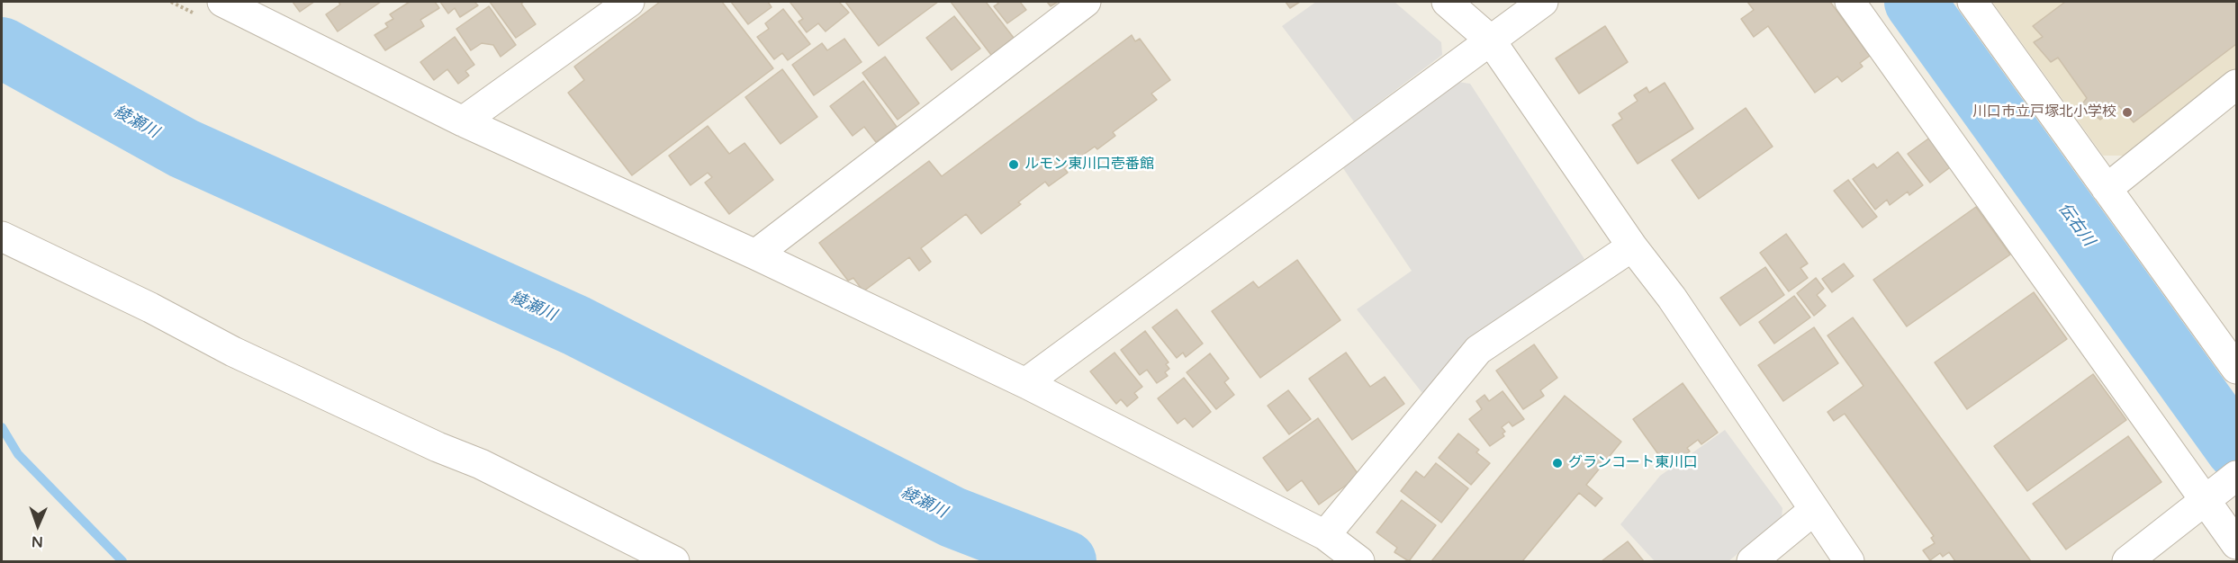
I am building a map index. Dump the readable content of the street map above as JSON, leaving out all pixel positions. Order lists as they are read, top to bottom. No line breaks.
{"water":["綾瀬川","伝右川"],"places":["川口市立戸塚北小学校","ルモン東川口壱番館","グランコート東川口"],"north":"bottom"}
